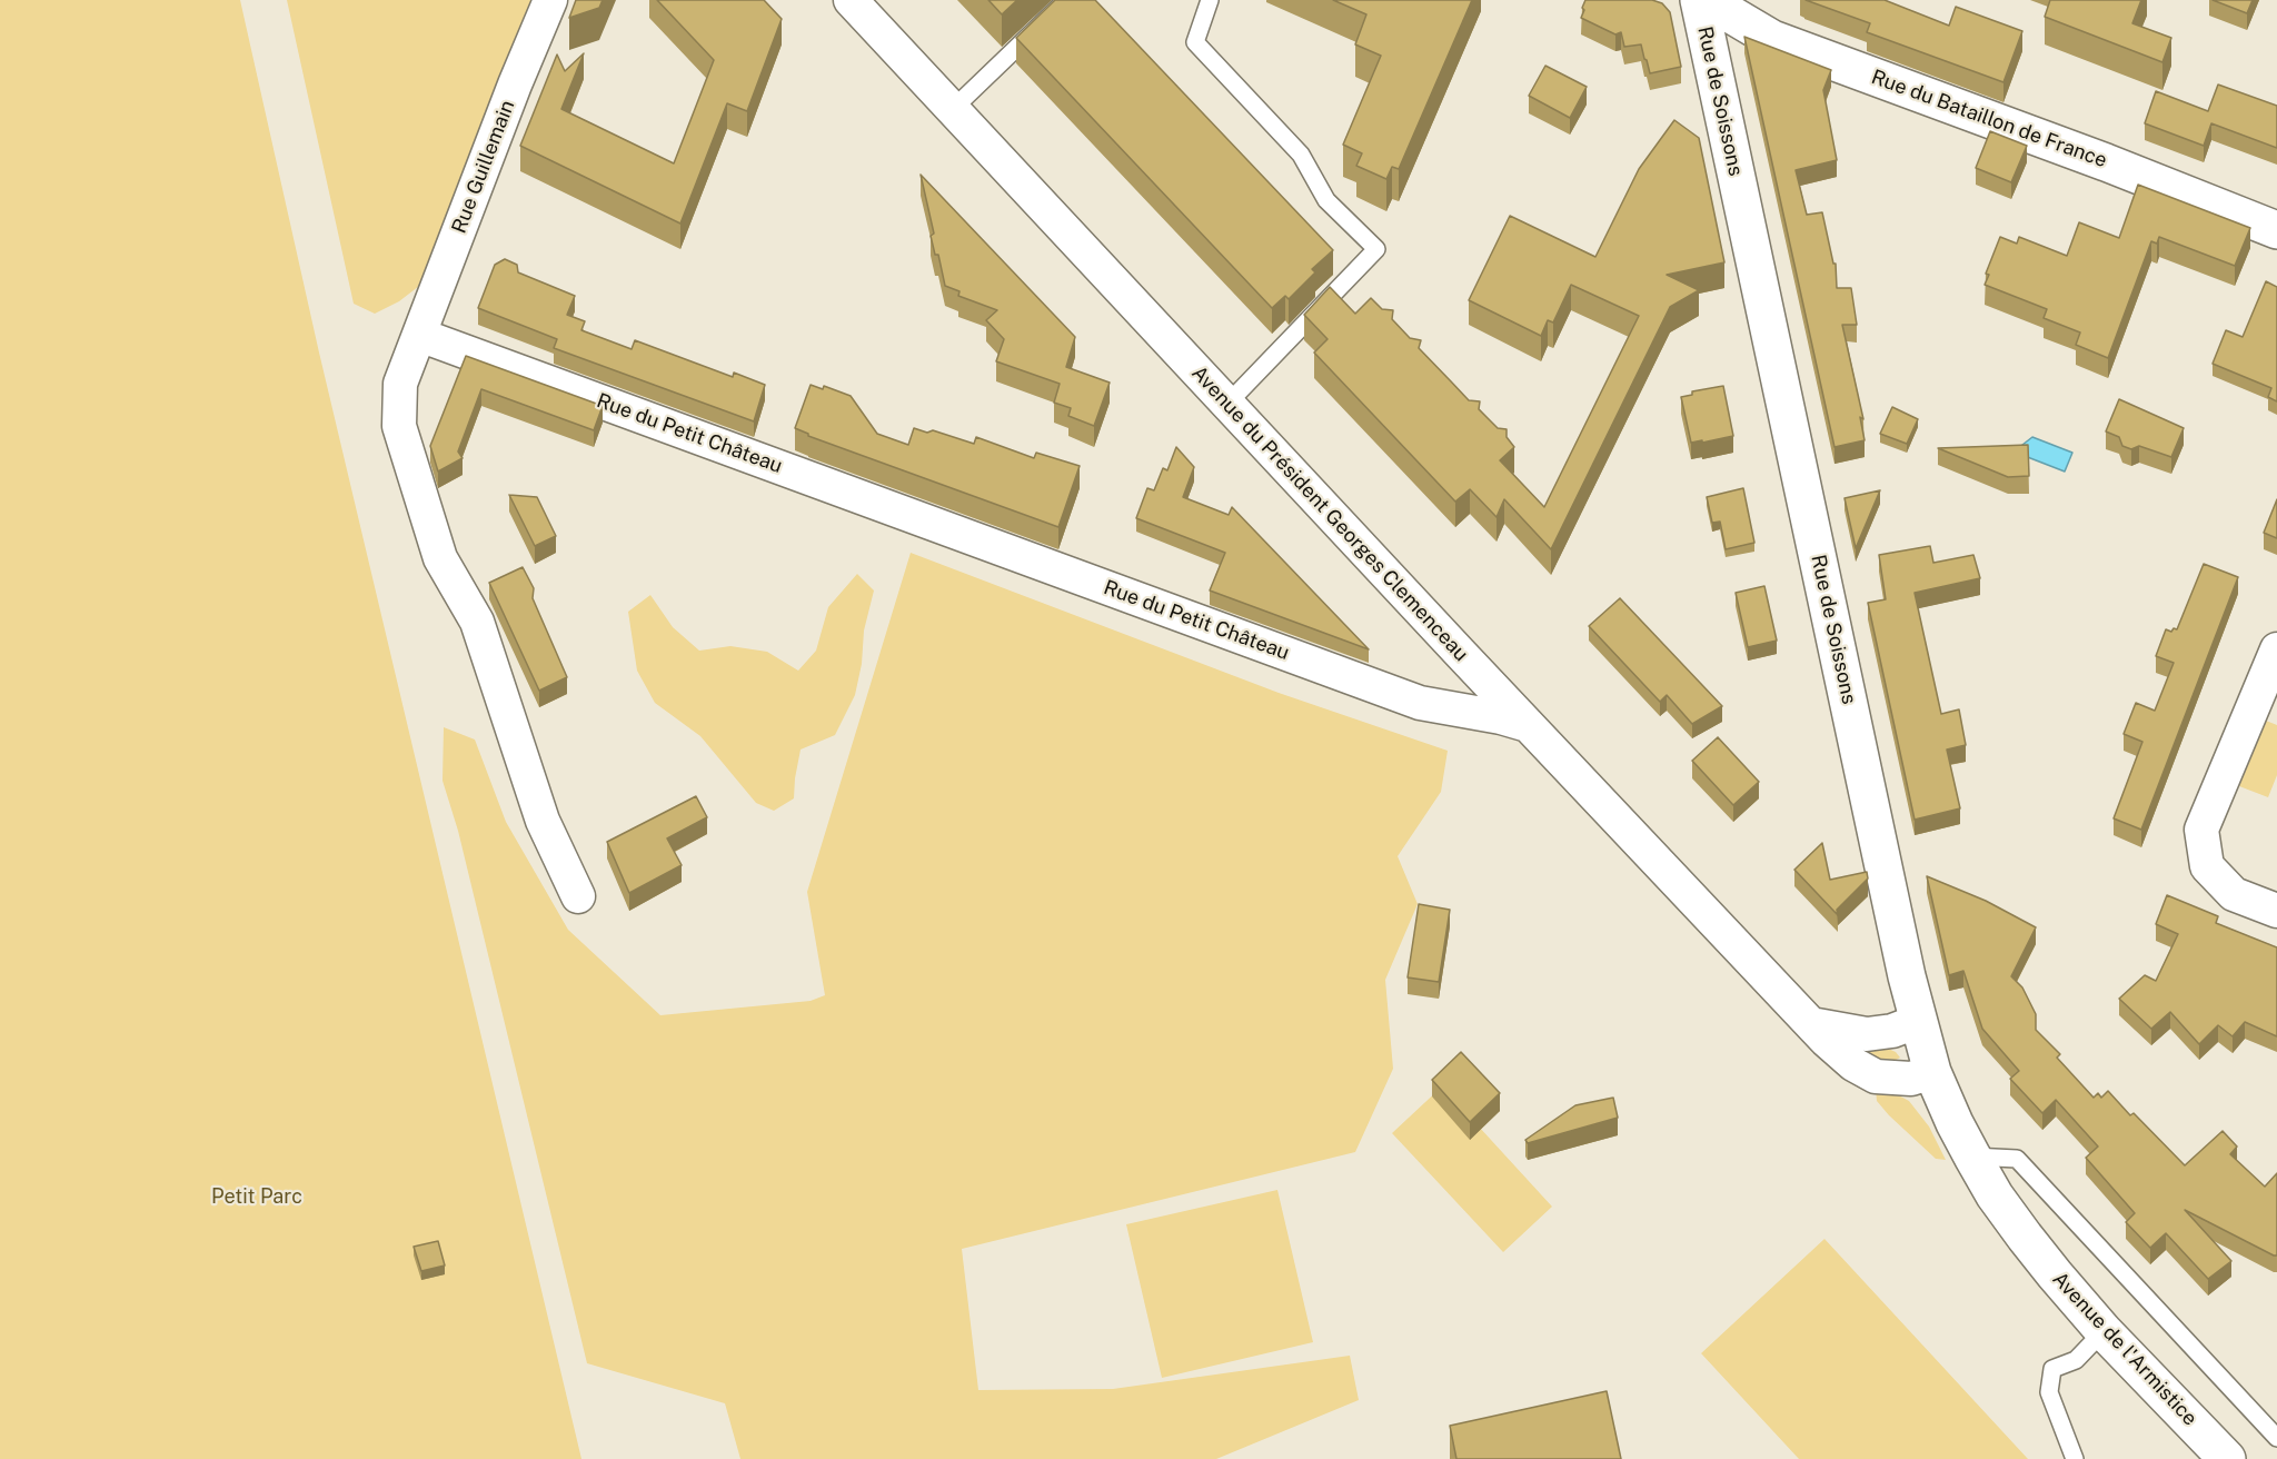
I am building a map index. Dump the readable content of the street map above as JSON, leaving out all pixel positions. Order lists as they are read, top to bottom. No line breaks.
{"streets":{"main road":["Rue de Soissons","Rue du Bataillon de France","Avenue de l'Armistice"],"street":["Rue Guillemain","Rue du Petit Château","Avenue du Président Georges Clemenceau"]},"crossings":[["Rue de Soissons","Avenue du Président Georges Clemenceau"],["Rue de Soissons","Avenue de l'Armistice"],["Rue Guillemain","Rue du Petit Château"],["Rue du Petit Château","Avenue du Président Georges Clemenceau"]],"parks":["Petit Parc"]}
